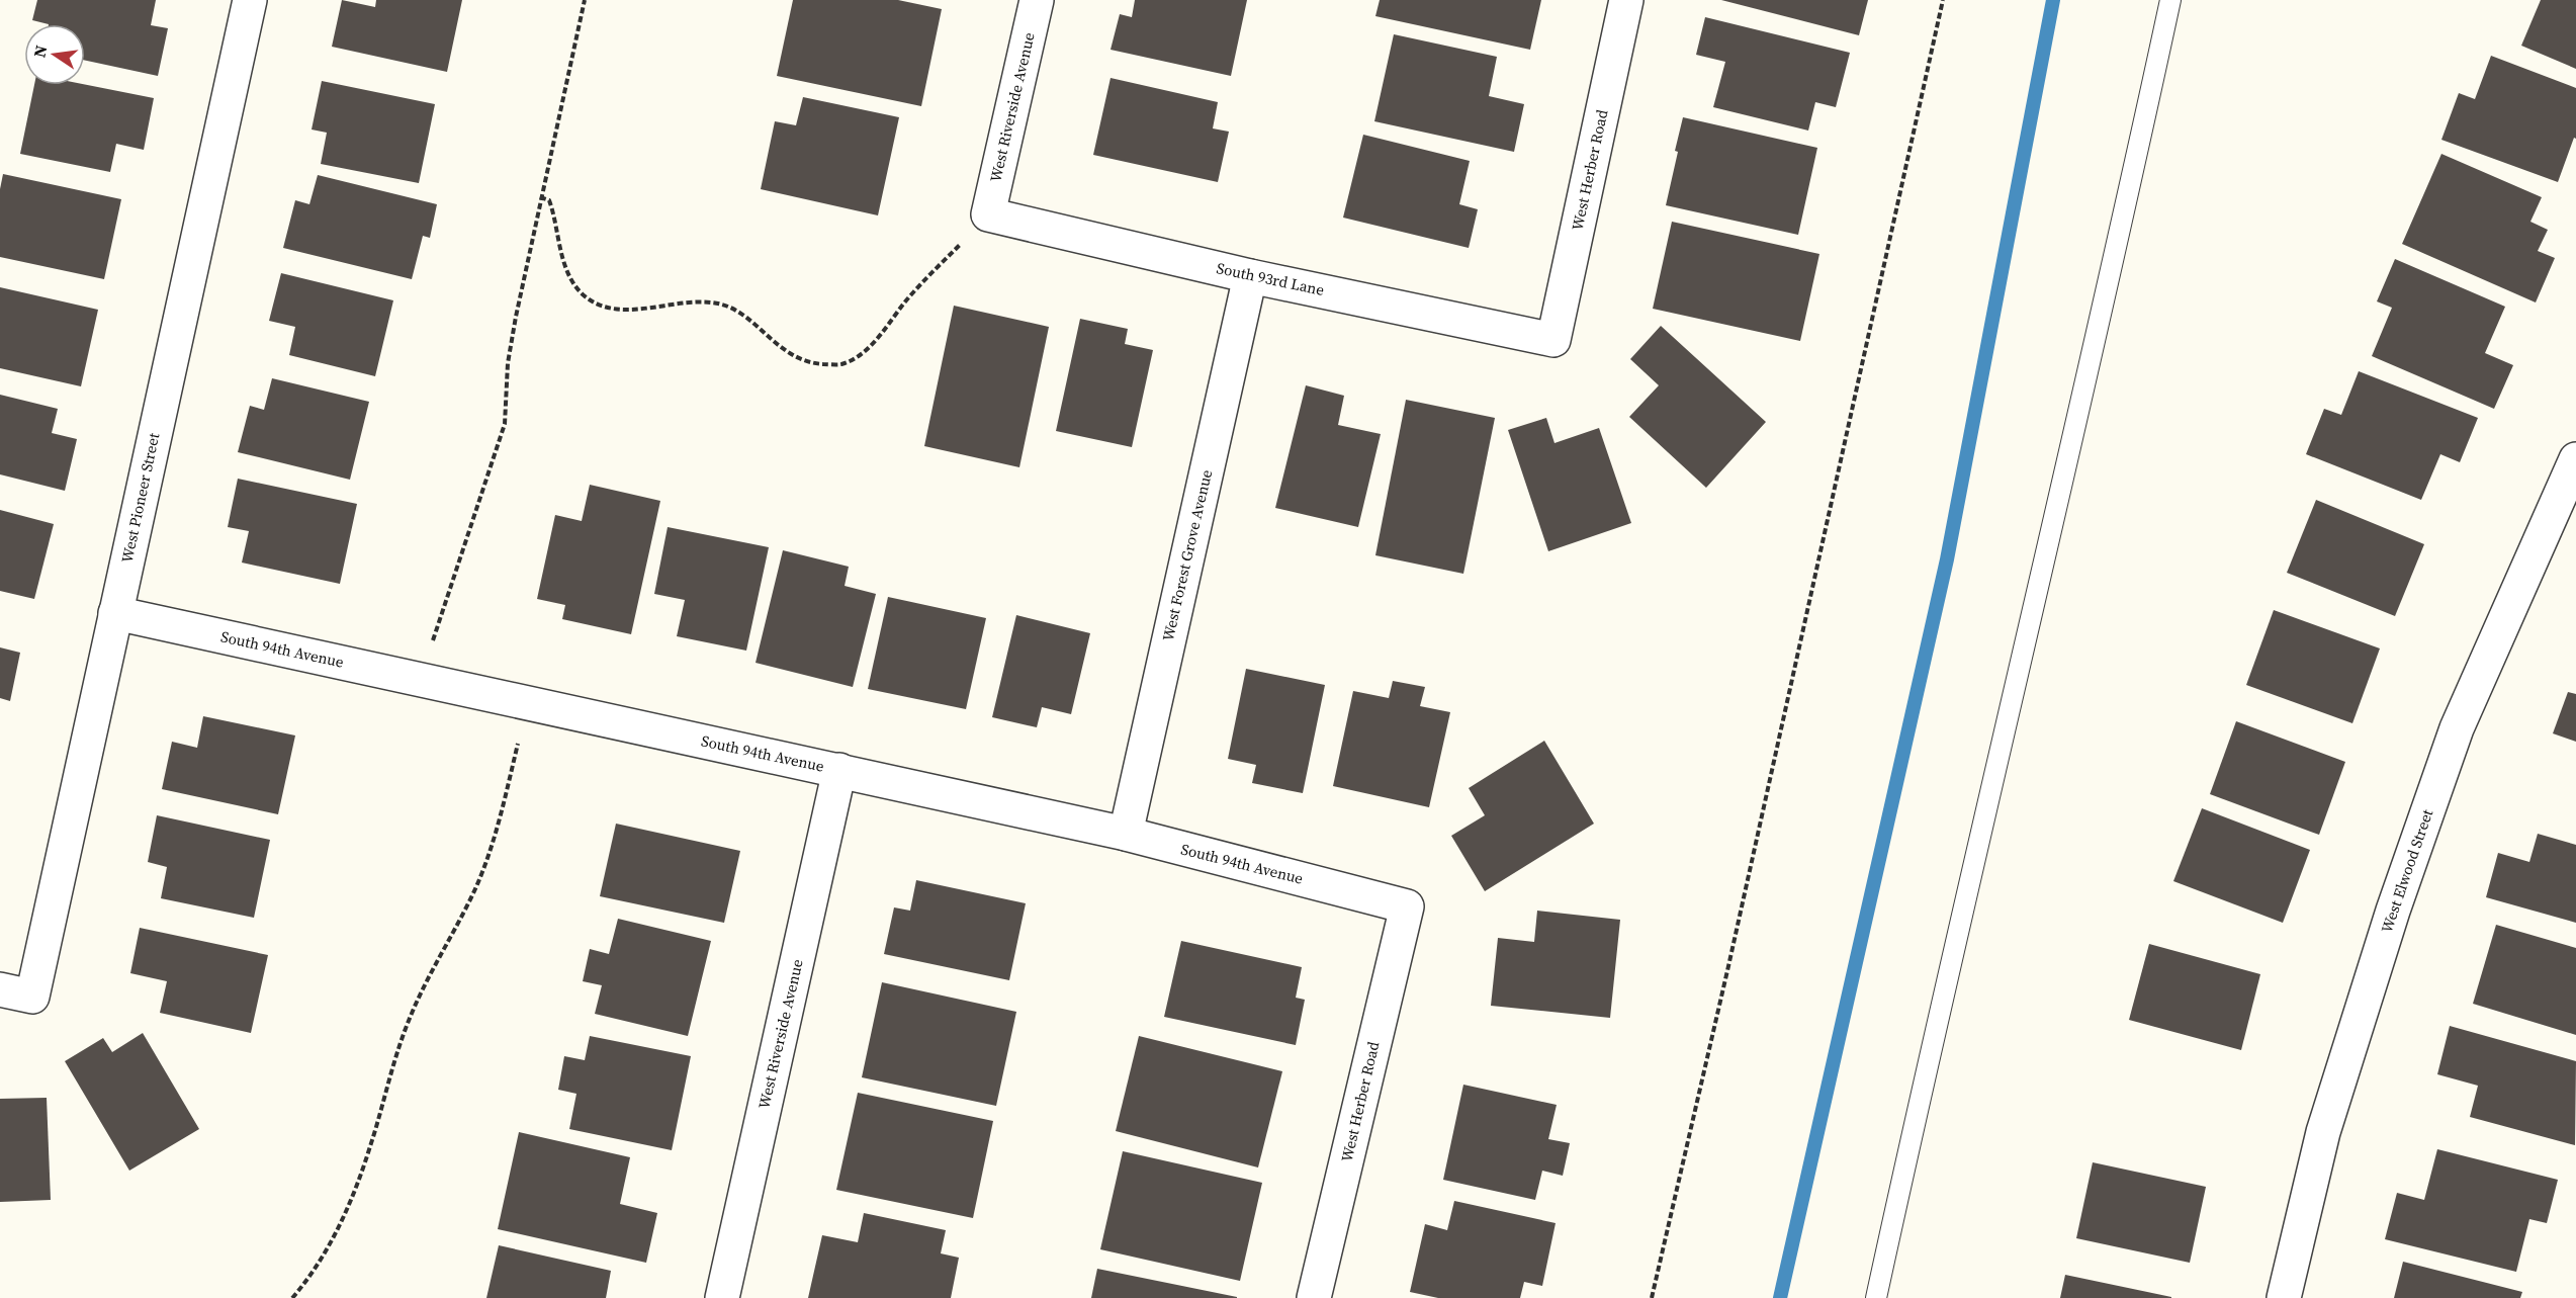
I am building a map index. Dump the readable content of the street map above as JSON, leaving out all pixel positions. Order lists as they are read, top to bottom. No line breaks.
{"streets":{"street":["West Riverside Avenue","West Herber Road","South 93rd Lane","West Pioneer Street","West Forest Grove Avenue","South 94th Avenue","West Elwood Street"]},"crossings":[["West Riverside Avenue","South 93rd Lane"],["West Riverside Avenue","South 94th Avenue"],["West Herber Road","South 93rd Lane"],["West Herber Road","South 94th Avenue"],["South 93rd Lane","West Forest Grove Avenue"],["West Pioneer Street","South 94th Avenue"],["West Forest Grove Avenue","South 94th Avenue"]],"north":"left"}
